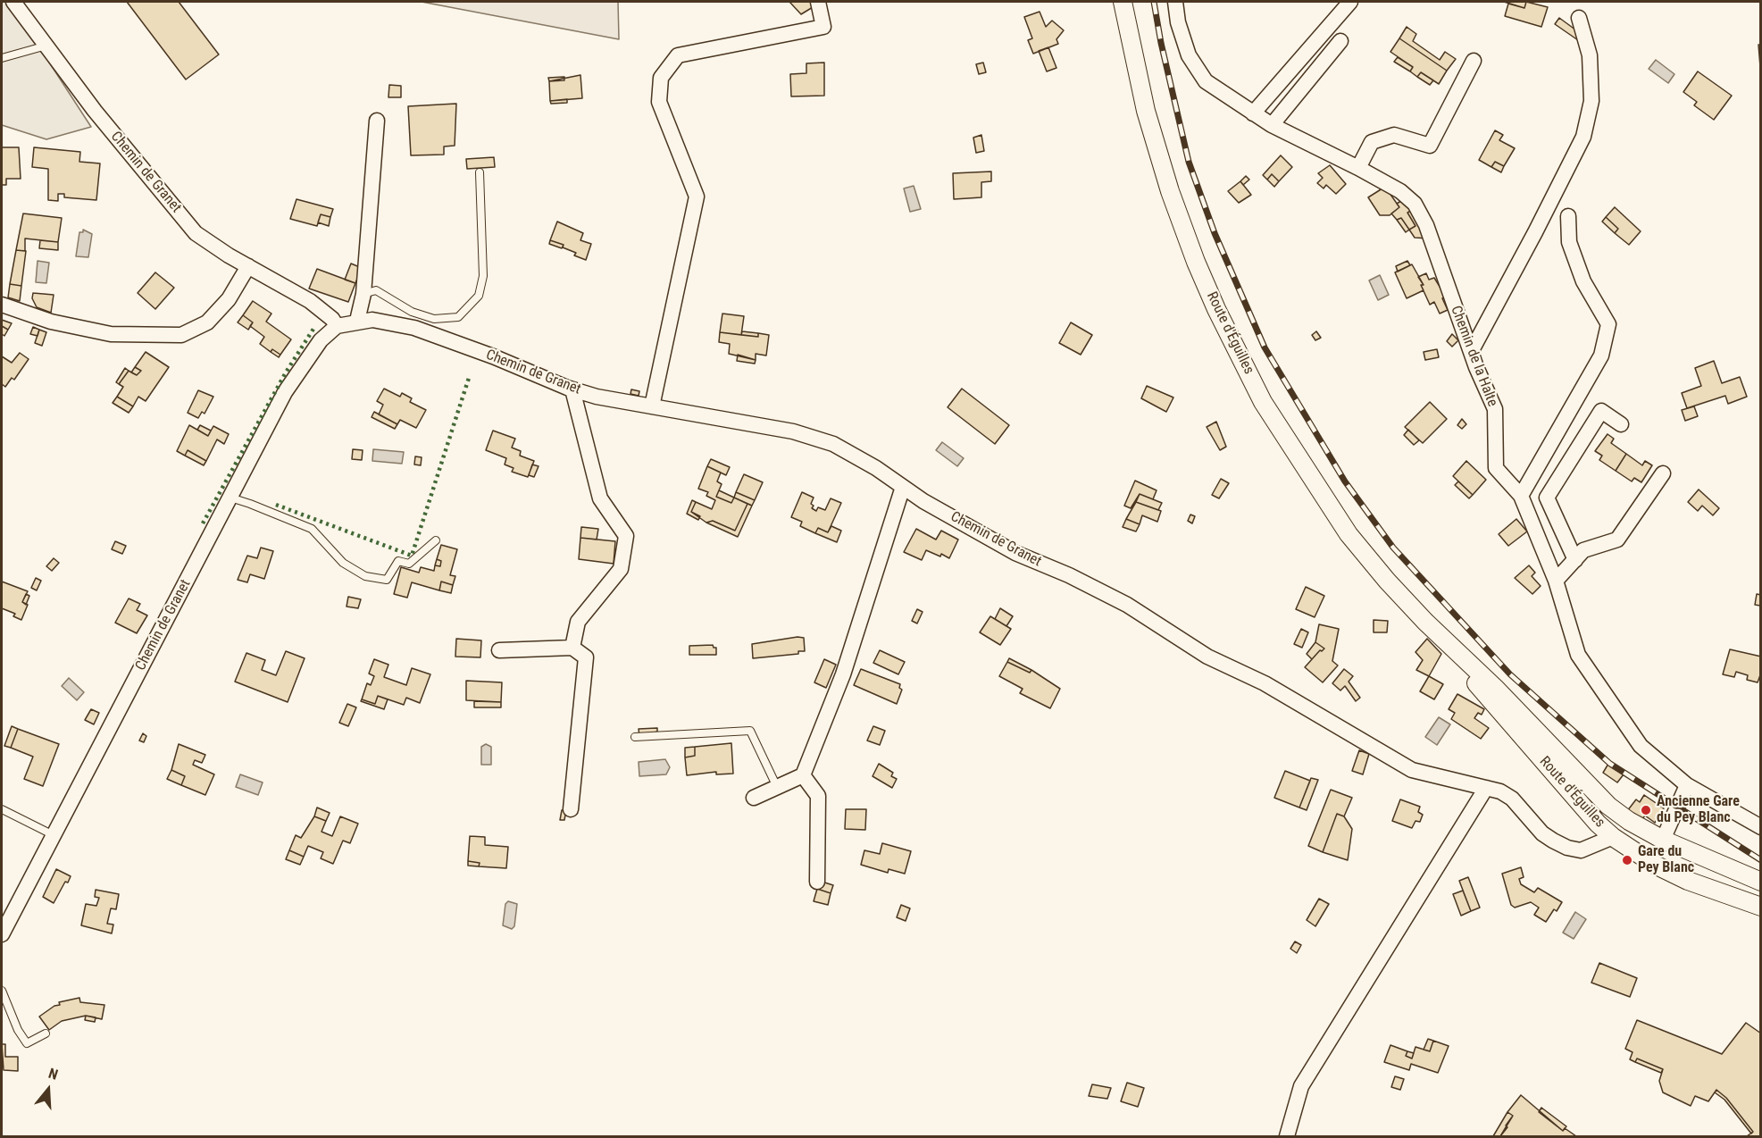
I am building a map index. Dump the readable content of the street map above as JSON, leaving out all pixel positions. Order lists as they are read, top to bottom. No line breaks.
{"streets":{"street":["Chemin de Granet","Route d'Éguilles","Chemin de la Halte"]},"crossings":[["Chemin de Granet","Route d'Éguilles"]],"places":["Ancienne Gare du Pey Blanc","Gare du Pey Blanc"],"north":"top"}
